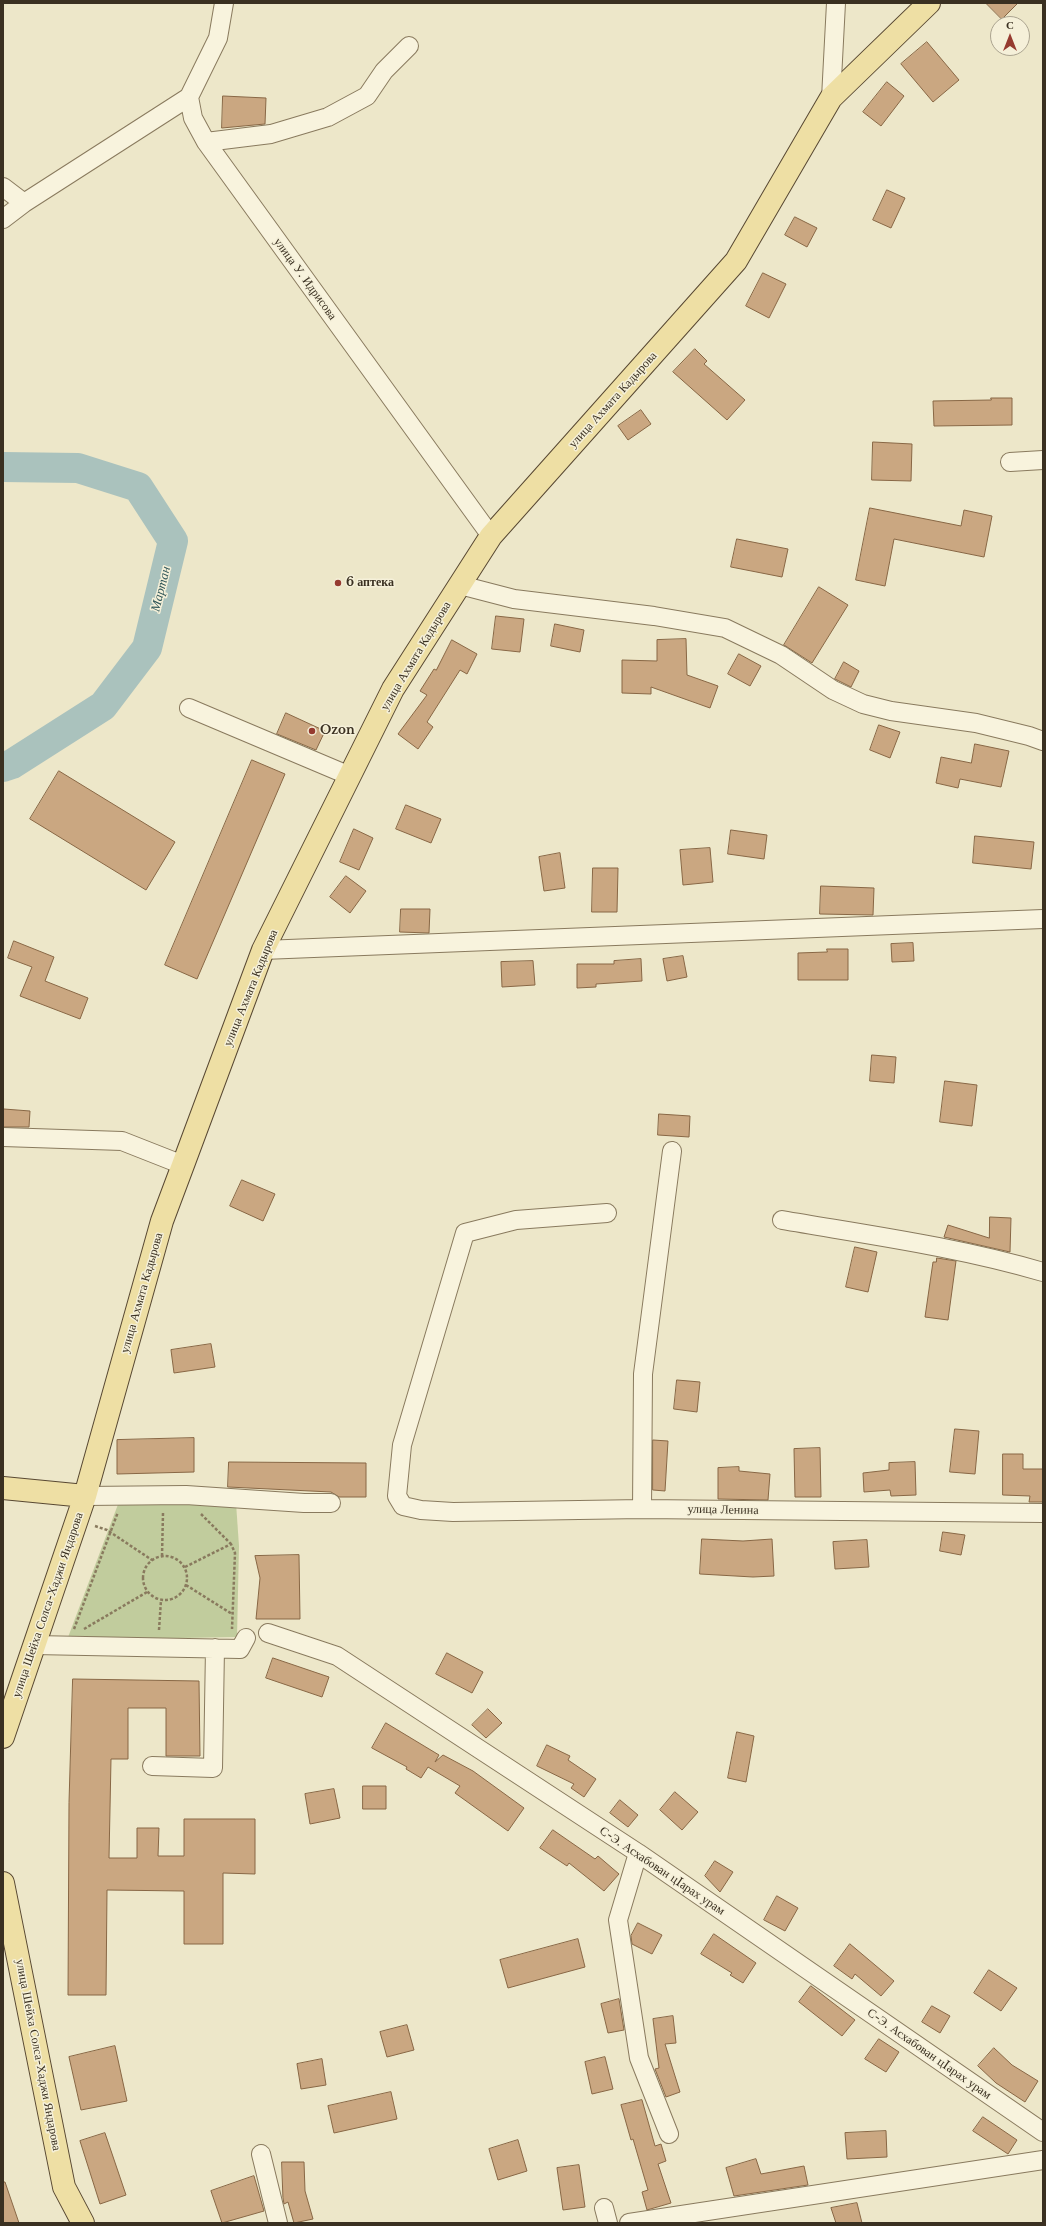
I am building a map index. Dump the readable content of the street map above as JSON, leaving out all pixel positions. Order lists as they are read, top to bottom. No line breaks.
{"streets":{"main road":["улица Ахмата Кадырова","улица Шейха Солса-Хаджи Яндарова"],"street":["улица У. Идрисова","улица Ленина","С-Э. Асхабован цIарах урам"]},"crossings":[["улица У. Идрисова","улица Ахмата Кадырова"],["улица Ахмата Кадырова","улица Шейха Солса-Хаджи Яндарова"]],"water":["Мартан"],"places":["6 аптека","Ozon"],"north":"top"}
